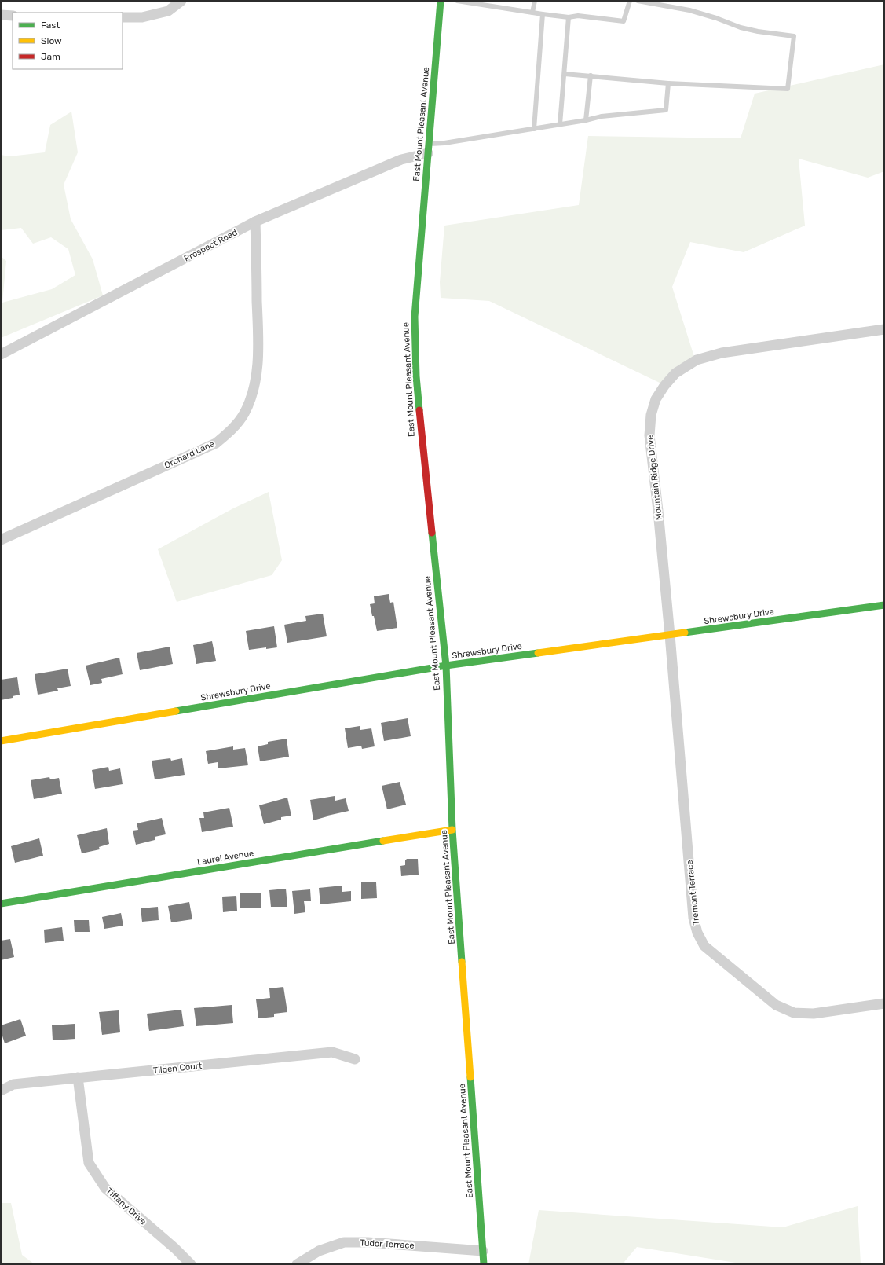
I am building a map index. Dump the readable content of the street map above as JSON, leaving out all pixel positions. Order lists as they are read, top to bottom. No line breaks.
{"streets":{"main road":["East Mount Pleasant Avenue","Shrewsbury Drive","Laurel Avenue"],"street":["Prospect Road","Orchard Lane","Mountain Ridge Drive","Tremont Terrace","Tilden Court","Tiffany Drive","Tudor Terrace"]},"crossings":[["East Mount Pleasant Avenue","Prospect Road"],["East Mount Pleasant Avenue","Shrewsbury Drive"],["East Mount Pleasant Avenue","Laurel Avenue"],["East Mount Pleasant Avenue","Tudor Terrace"],["Prospect Road","Orchard Lane"],["Mountain Ridge Drive","Shrewsbury Drive"],["Mountain Ridge Drive","Tremont Terrace"],["Shrewsbury Drive","Tremont Terrace"],["Tilden Court","Tiffany Drive"]],"legend":["Fast","Slow","Jam"]}
